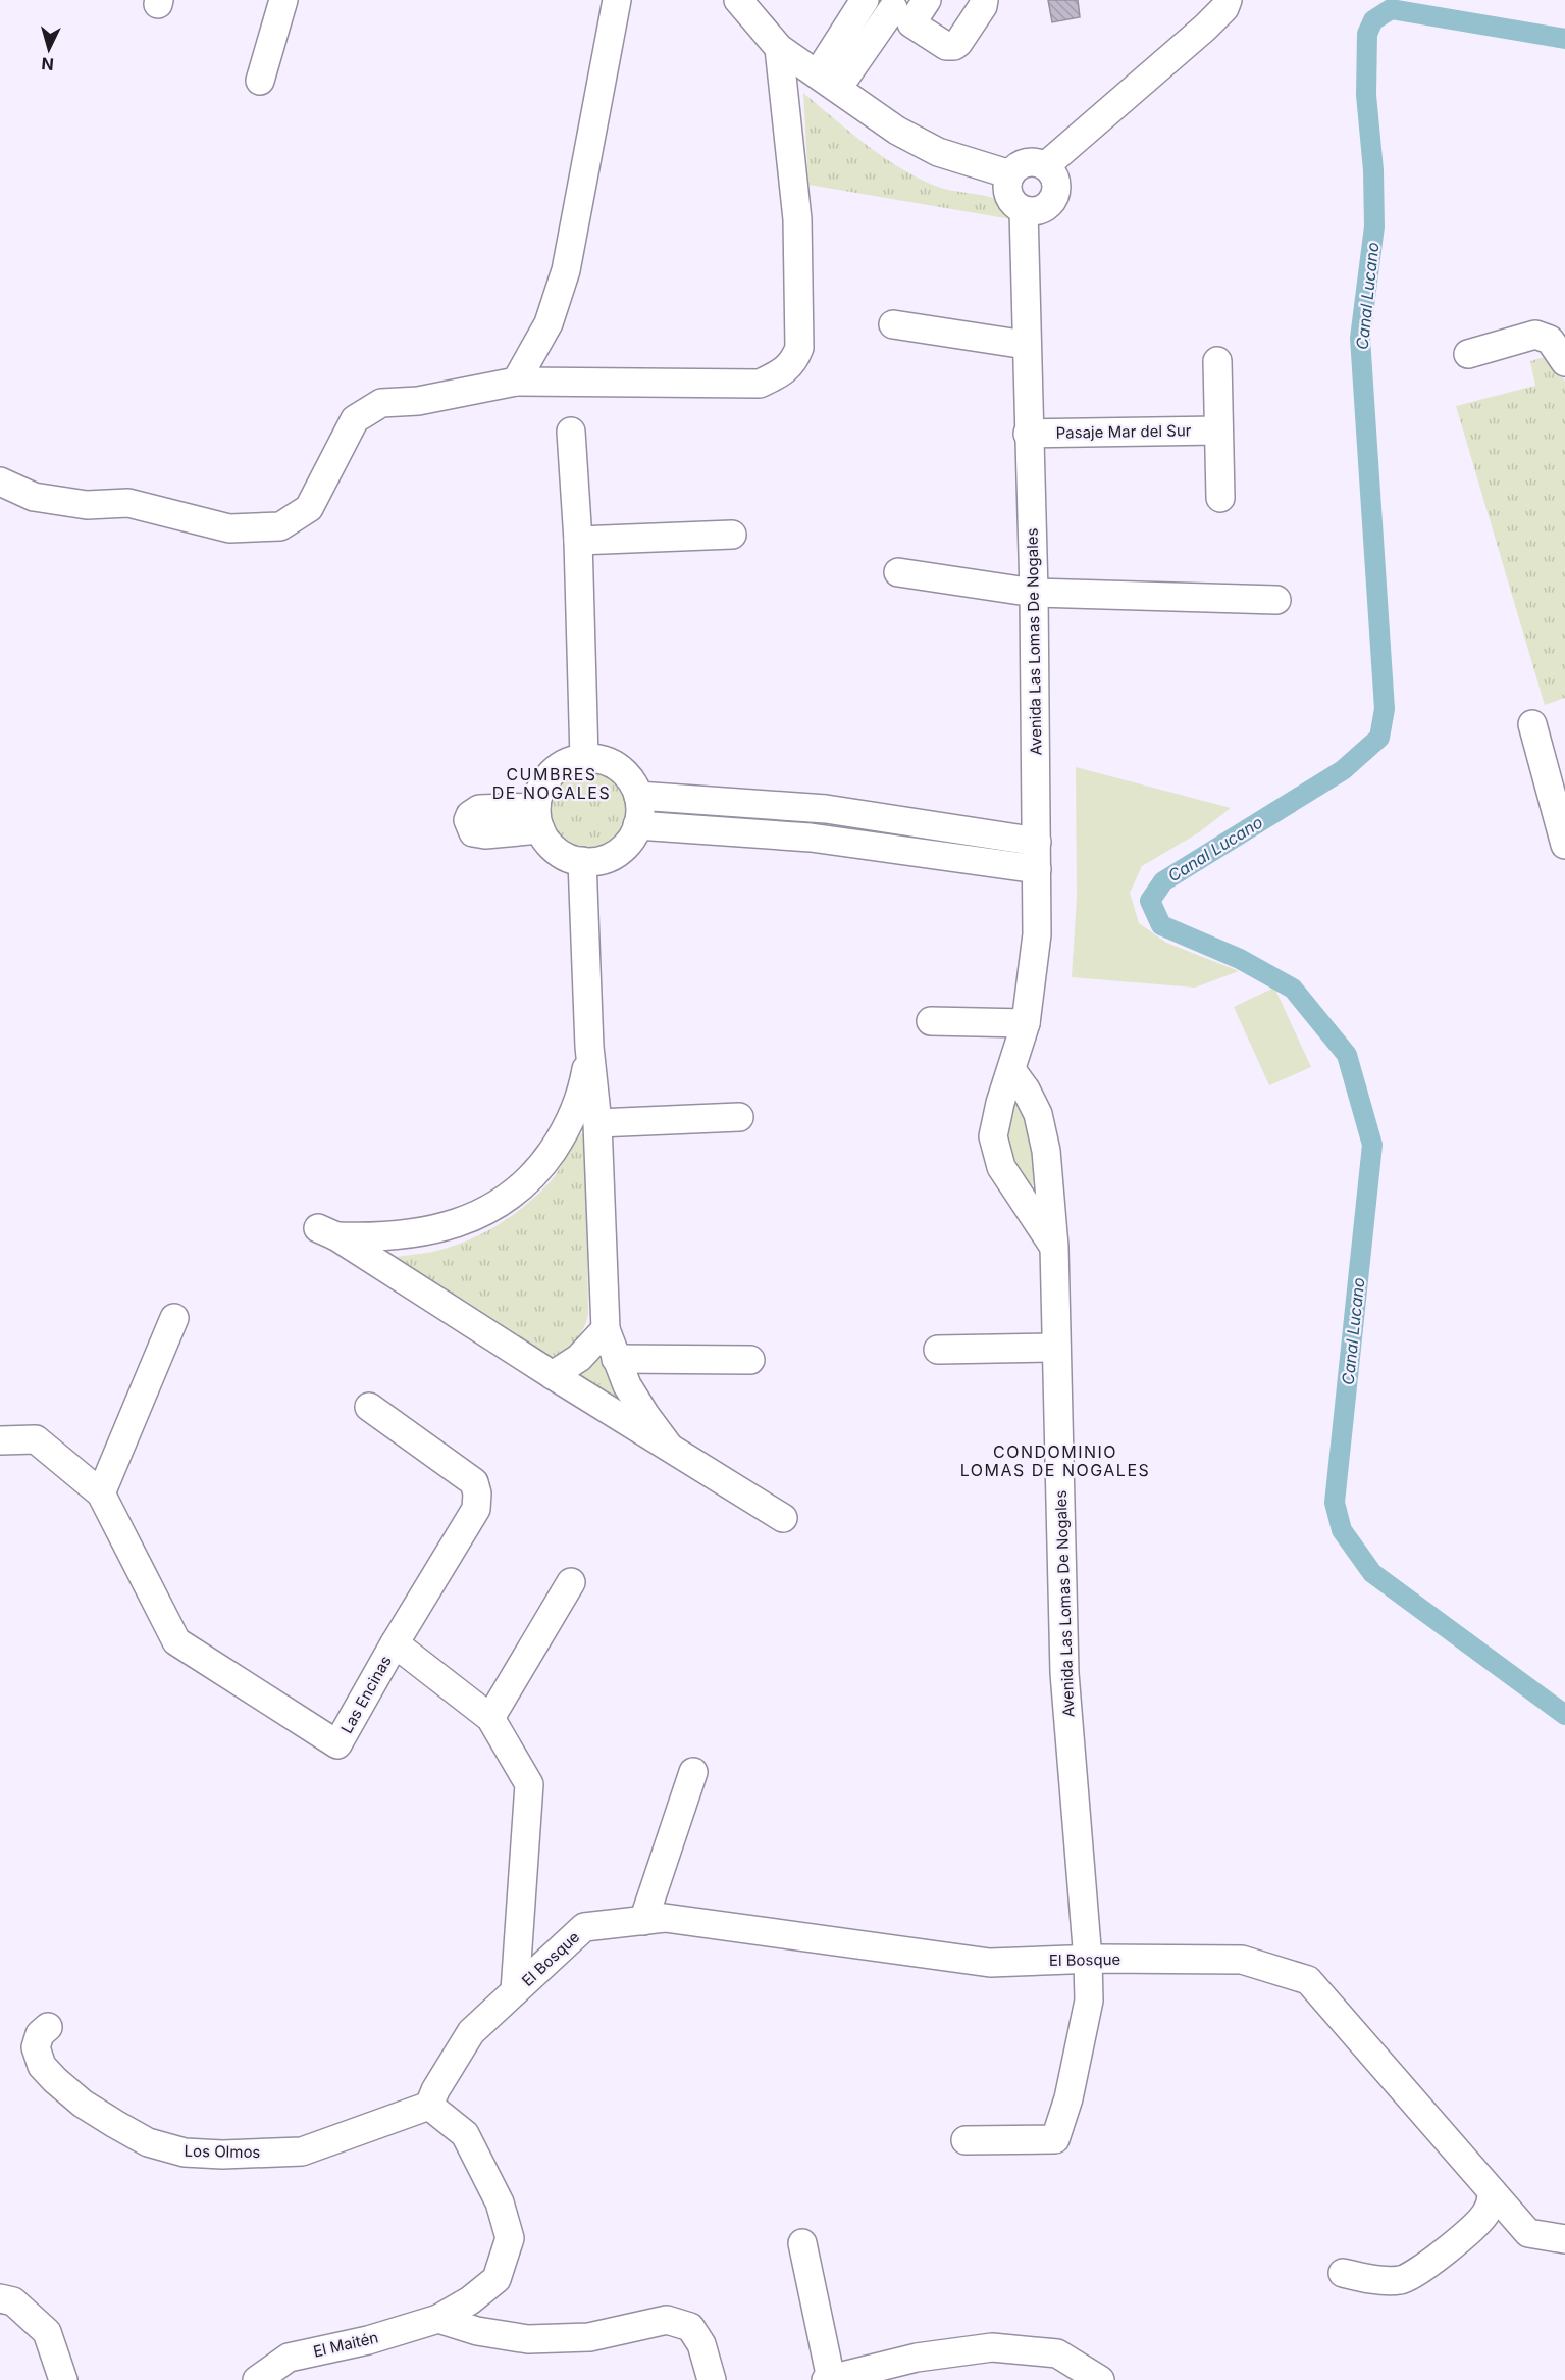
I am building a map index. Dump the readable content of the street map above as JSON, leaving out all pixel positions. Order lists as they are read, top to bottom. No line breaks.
{"streets":{"street":["Pasaje Mar del Sur","Avenida Las Lomas De Nogales","Las Encinas","El Bosque","Los Olmos","El Maitén"]},"crossings":[["Pasaje Mar del Sur","Avenida Las Lomas De Nogales"],["Avenida Las Lomas De Nogales","El Bosque"],["Las Encinas","El Bosque"],["El Bosque","Los Olmos"],["El Bosque","El Maitén"],["Los Olmos","El Maitén"]],"districts":["CUMBRES DE NOGALES","CONDOMINIO LOMAS DE NOGALES"],"water":["Canal Lucano"],"north":"bottom"}
